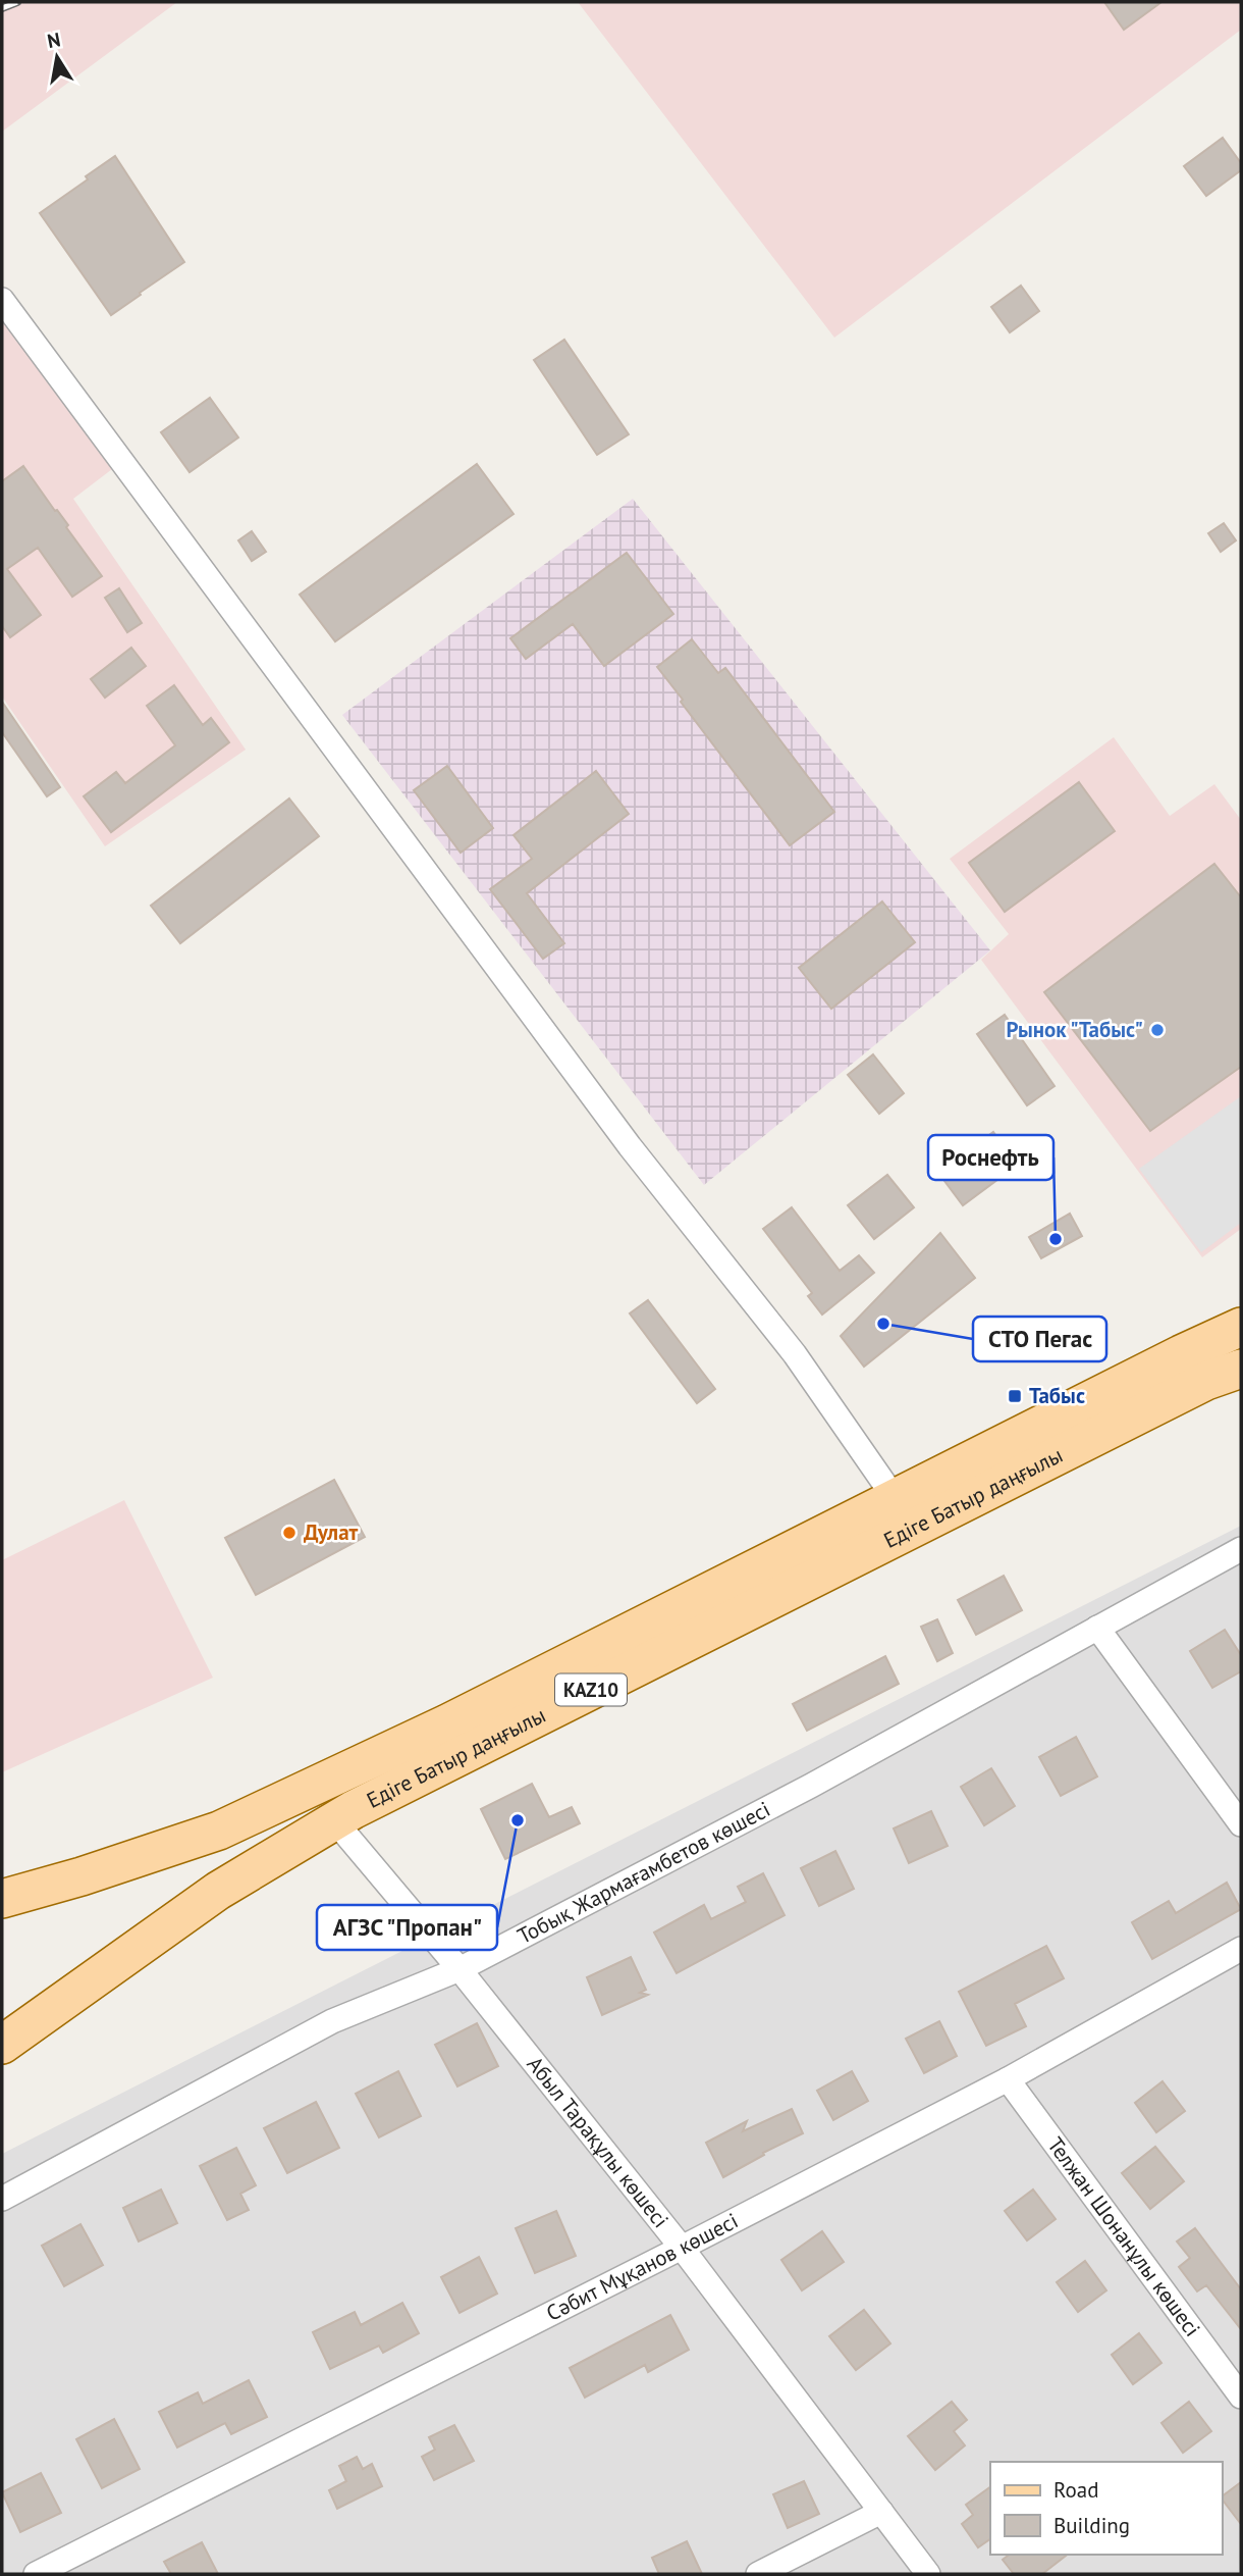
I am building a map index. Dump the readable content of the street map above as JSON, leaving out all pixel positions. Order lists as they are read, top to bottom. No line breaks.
{"streets":{"main road":["Едіге Батыр даңғылы","KAZ10"],"street":["Тобық Жармағамбетов көшесі","Абыл Тарақұлы көшесі","Телжан Шонанұлы көшесі","Сәбит Мұқанов көшесі"]},"crossings":[["Едіге Батыр даңғылы","Абыл Тарақұлы көшесі"],["Тобық Жармағамбетов көшесі","Абыл Тарақұлы көшесі"],["Абыл Тарақұлы көшесі","Сәбит Мұқанов көшесі"],["Телжан Шонанұлы көшесі","Сәбит Мұқанов көшесі"]],"places":{"other":["Рынок \"Табыс\"","Роснефть","СТО Пегас","Дулат","АГЗС \"Пропан\""],"transit":["Табыс"]},"legend":["Road","Building"],"north":"top"}
